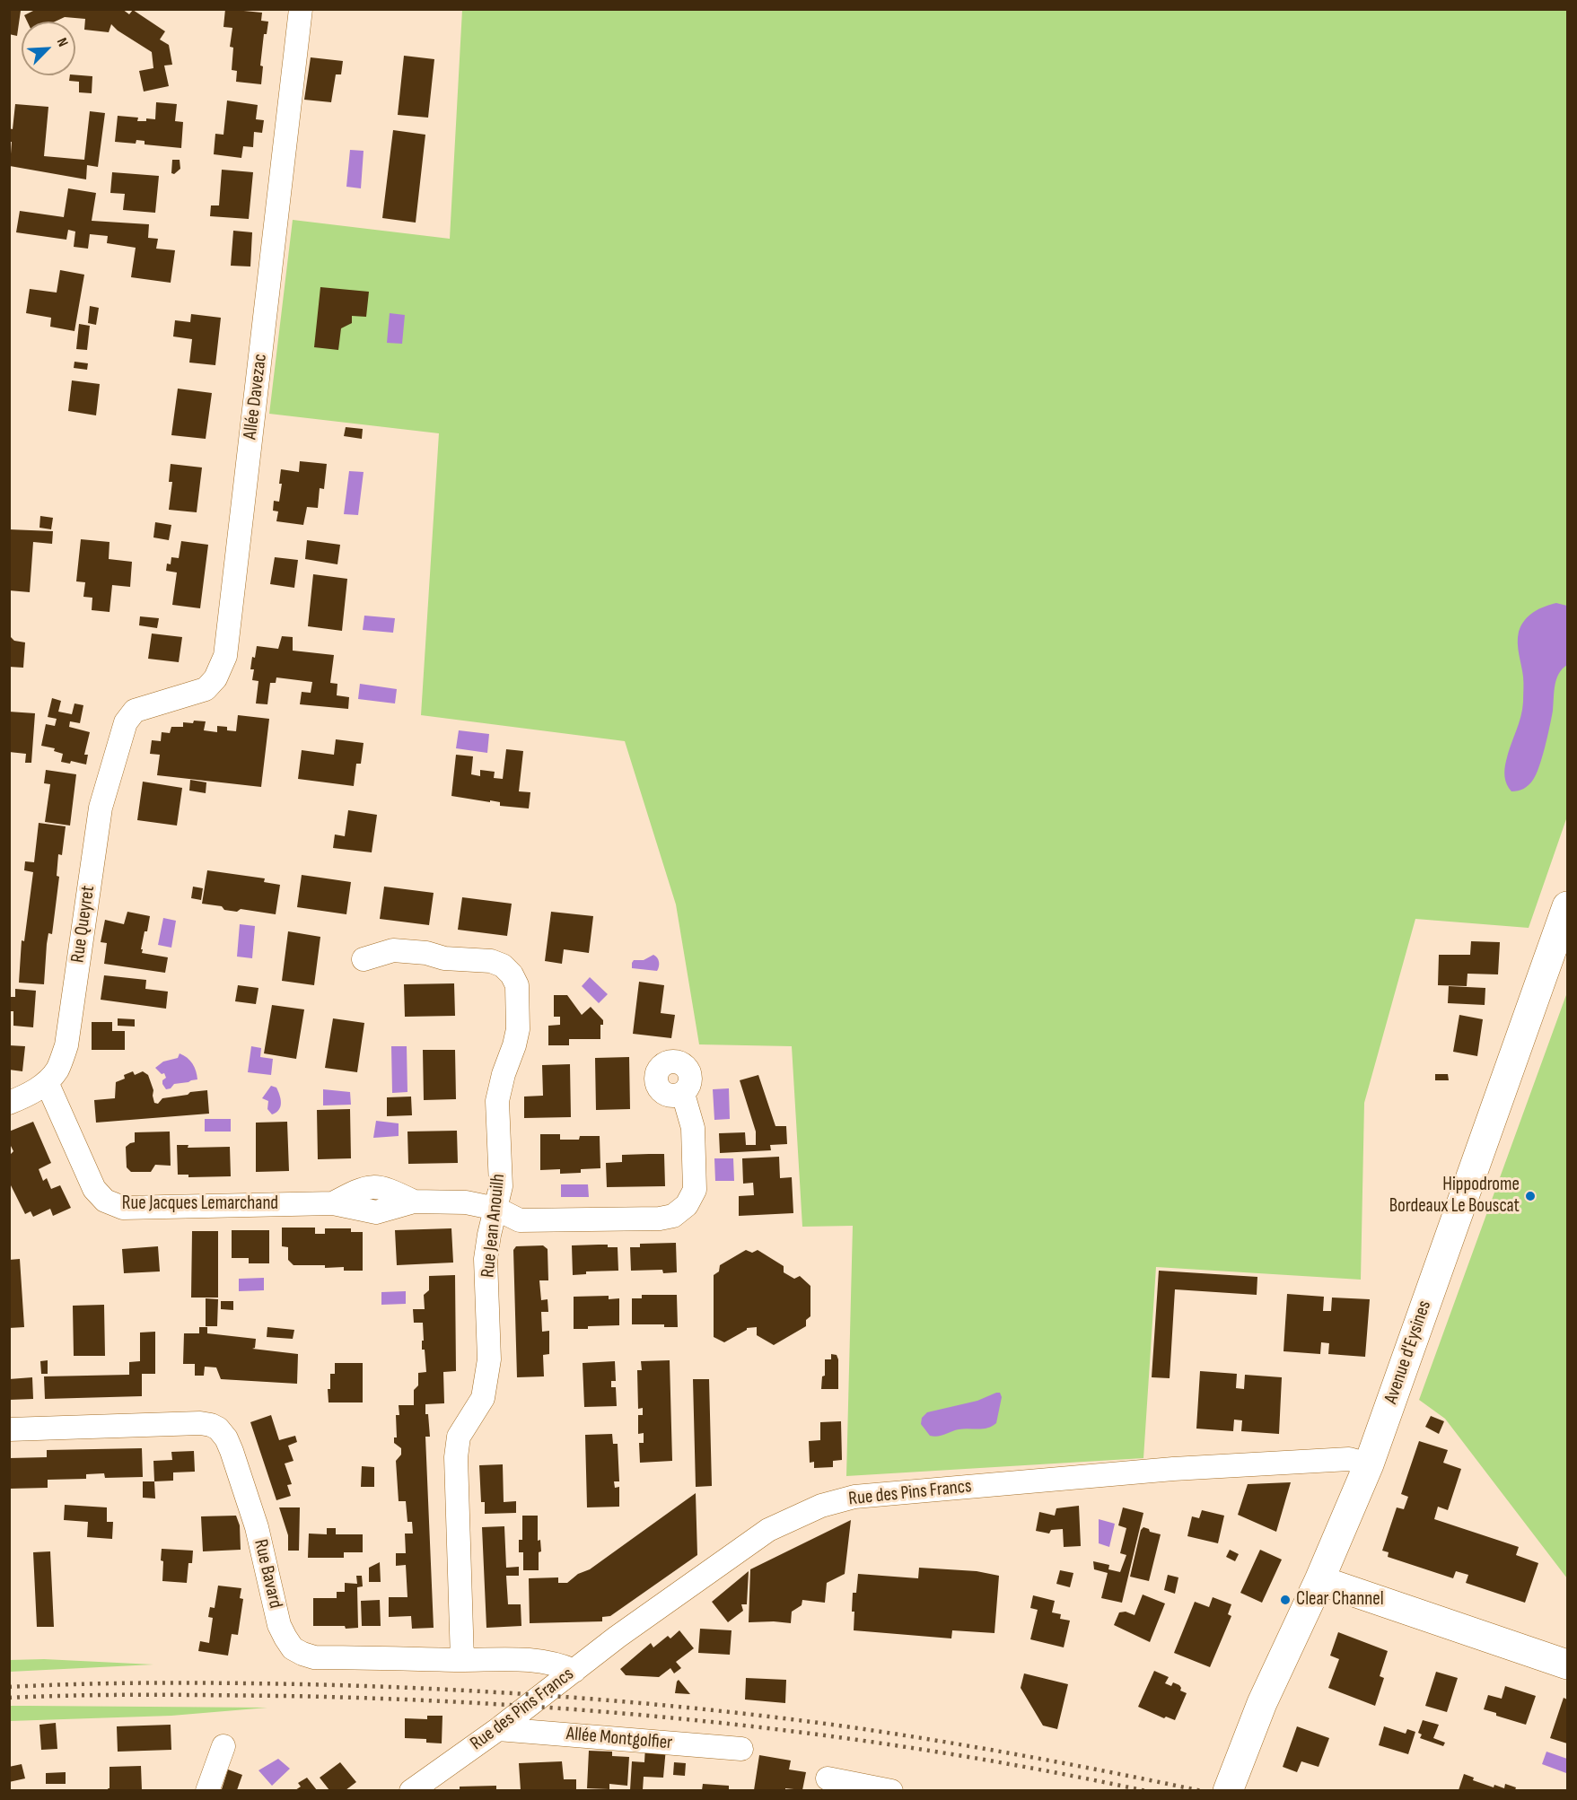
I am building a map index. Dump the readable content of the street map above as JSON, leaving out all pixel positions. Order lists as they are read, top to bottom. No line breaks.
{"streets":{"street":["Allée Davezac","Rue Queyret","Rue Jacques Lemarchand","Rue Jean Anouilh","Avenue d'Eysines","Rue des Pins Francs","Rue Bavard","Allée Montgolfier"]},"crossings":[["Allée Davezac","Rue Queyret"],["Rue Queyret","Rue Jacques Lemarchand"],["Rue Jacques Lemarchand","Rue Jean Anouilh"],["Rue Jean Anouilh","Rue Bavard"],["Avenue d'Eysines","Rue des Pins Francs"],["Rue des Pins Francs","Rue Bavard"],["Rue des Pins Francs","Allée Montgolfier"]],"places":["Hippodrome Bordeaux Le Bouscat","Clear Channel"],"north":"top right"}
